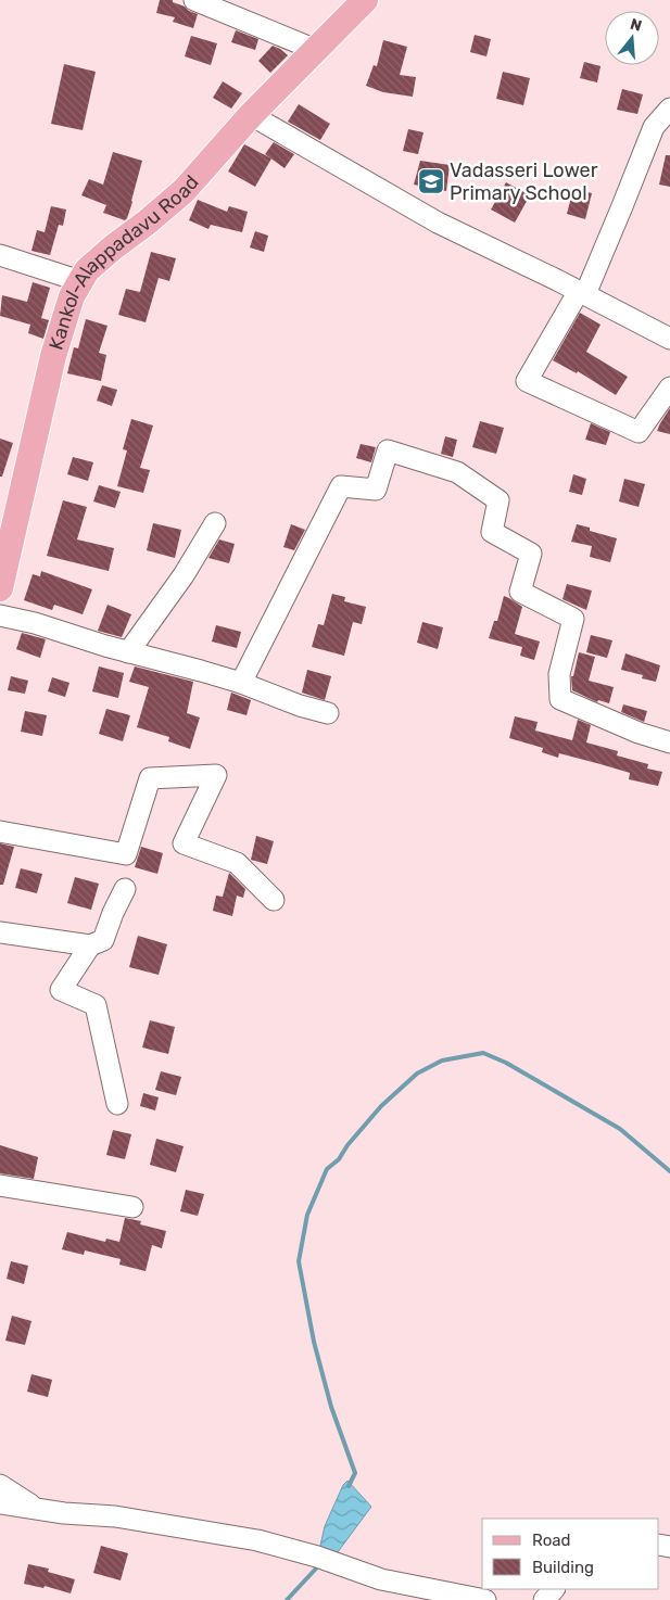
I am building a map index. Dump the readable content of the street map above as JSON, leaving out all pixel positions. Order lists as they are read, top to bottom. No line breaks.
{"streets":{"main road":["Kankol-Alappadavu Road"]},"places":{"school or university":["Vadasseri Lower Primary School"]},"legend":["Road","Building"],"north":"top"}
